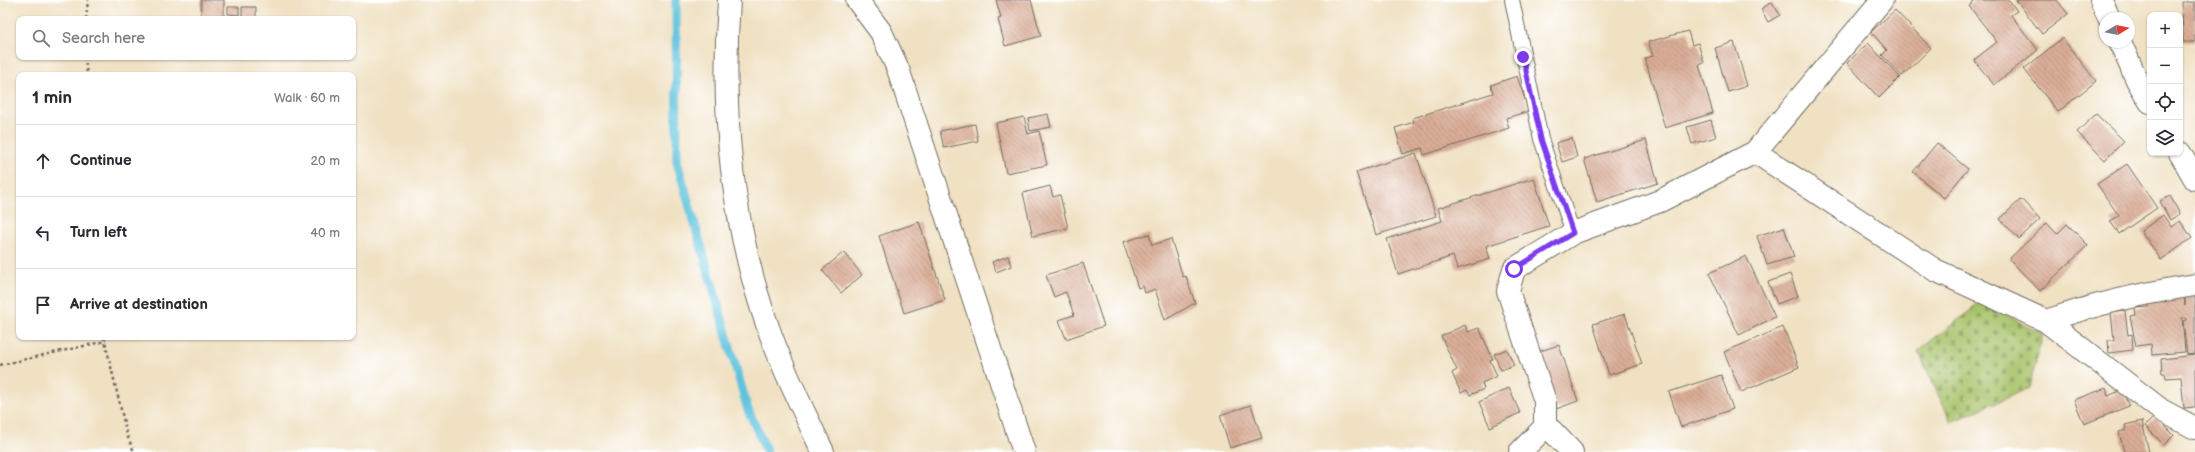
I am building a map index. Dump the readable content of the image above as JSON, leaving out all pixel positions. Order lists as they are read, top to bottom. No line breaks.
{"north":"right","page":{"map_buttons":["+","−"],"search":"Search here","heading":["1 min","Walk · 60 m"],"list":[["Continue","20 m"],["Turn left","40 m"],"Arrive at destination"]}}
